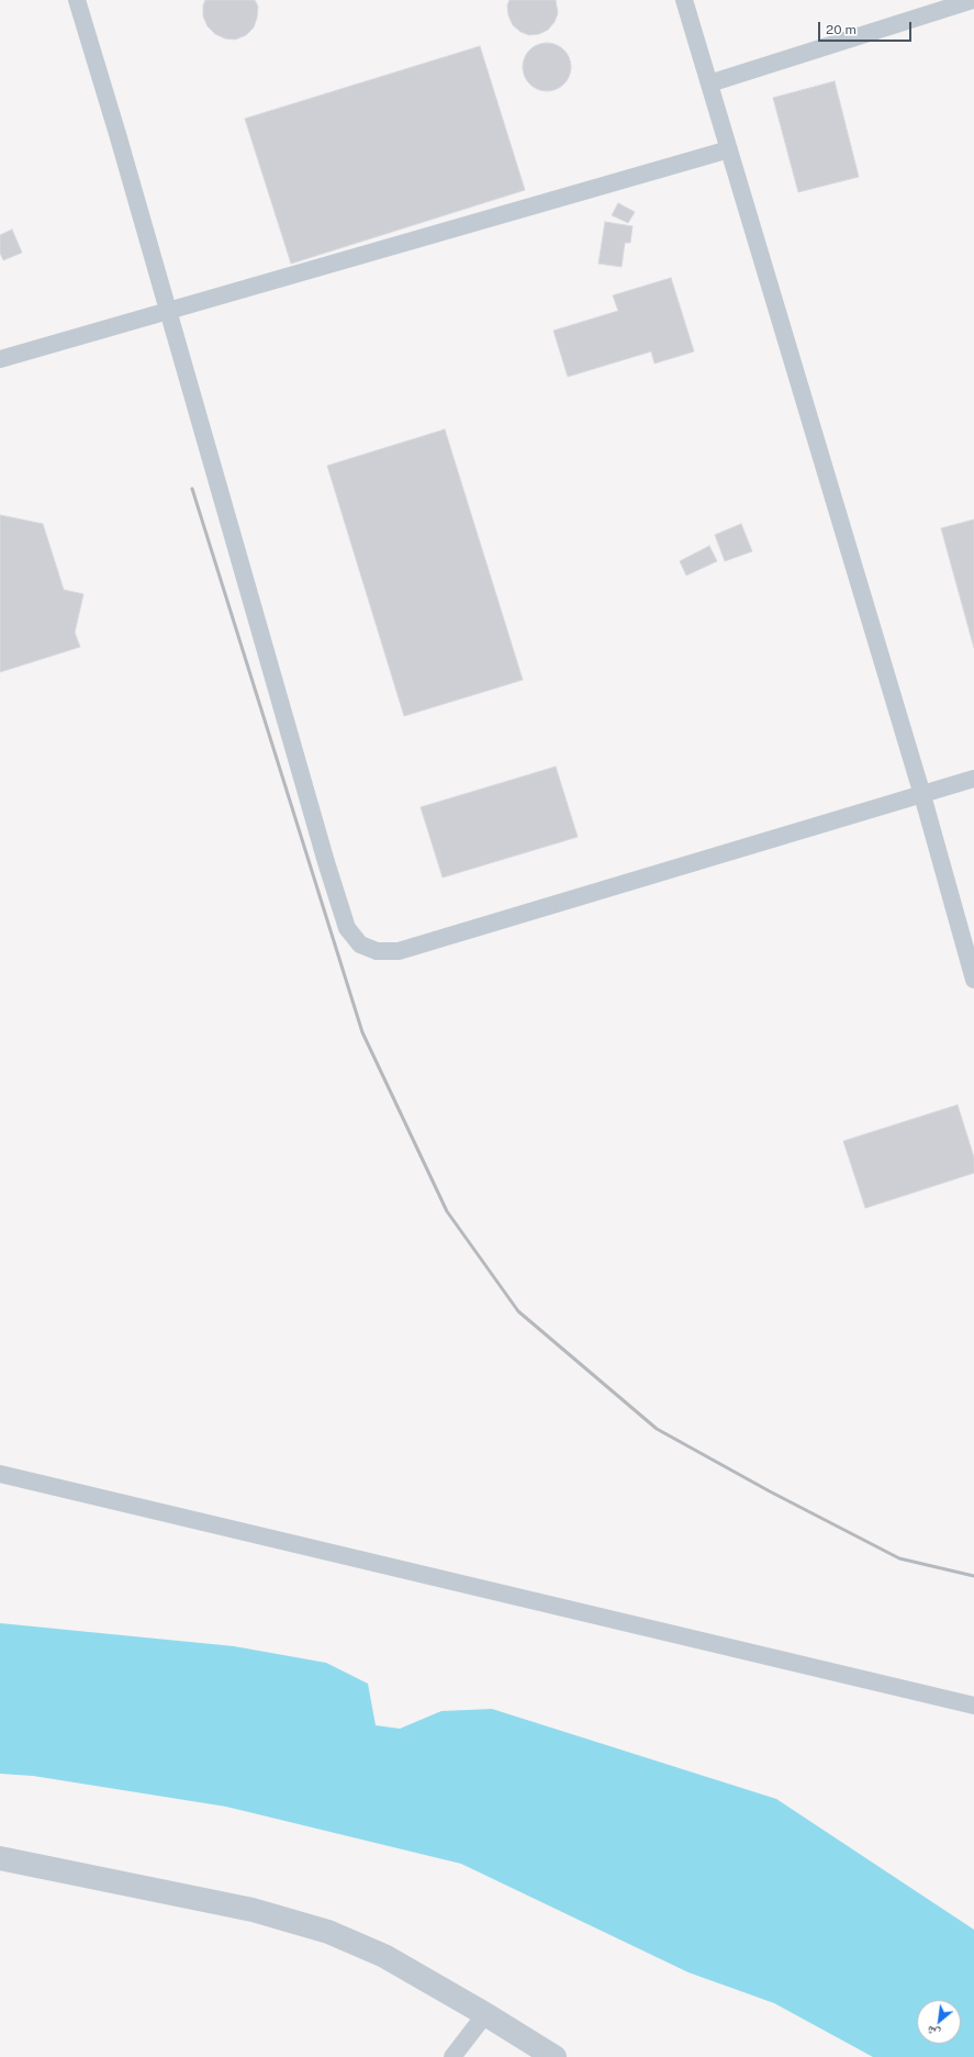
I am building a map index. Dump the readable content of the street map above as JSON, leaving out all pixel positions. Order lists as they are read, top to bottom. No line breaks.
{"scale_bar":"20 m","north":"bottom left"}
